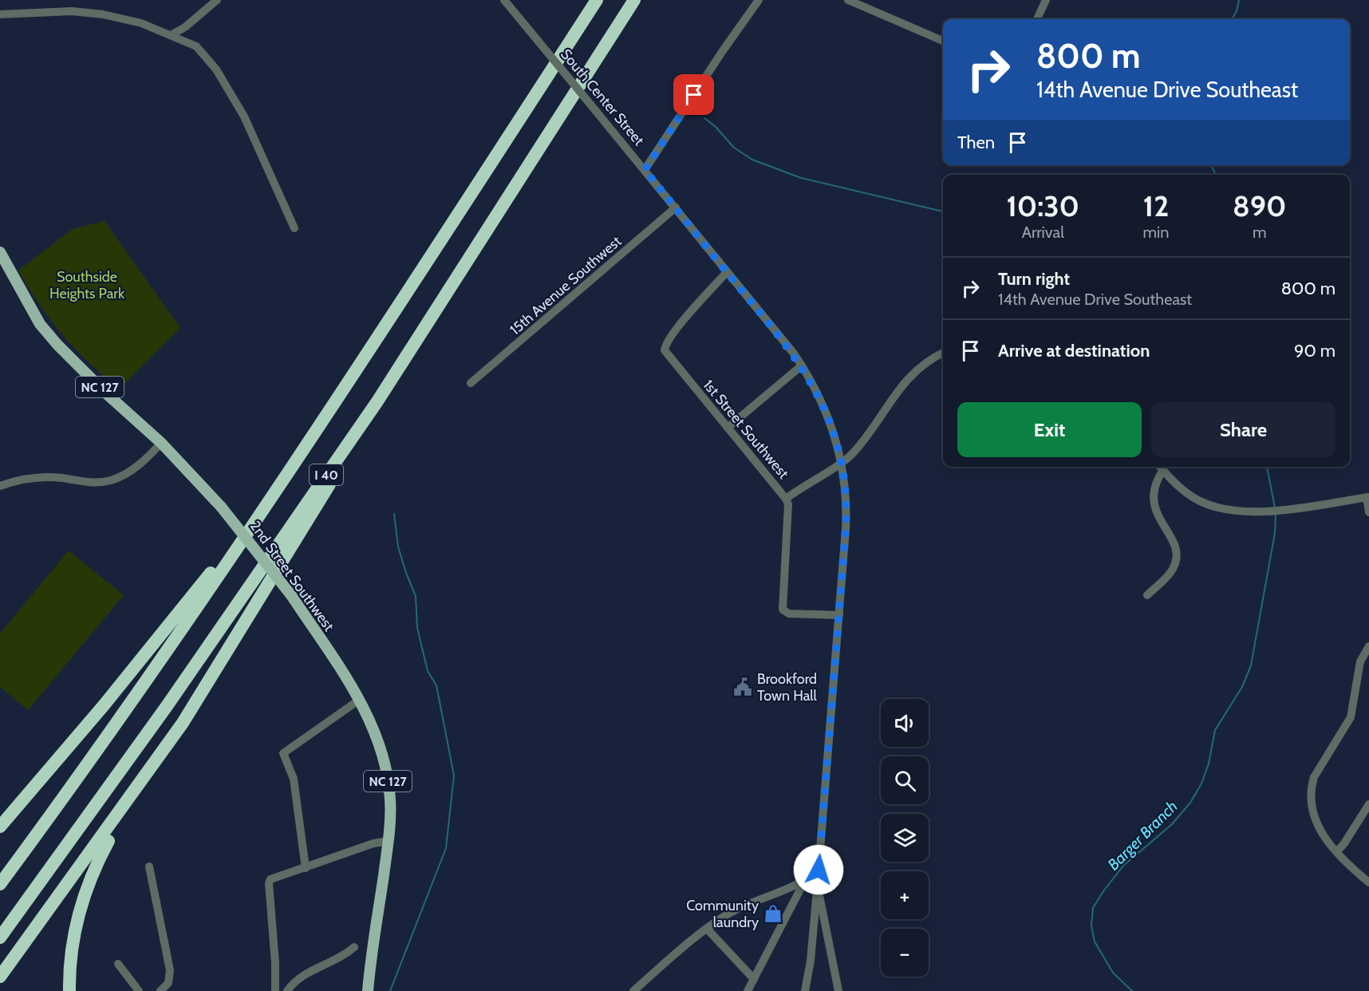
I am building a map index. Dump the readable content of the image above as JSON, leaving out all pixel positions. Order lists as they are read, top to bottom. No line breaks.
{"streets":{"highway":["I 40"],"main road":["NC 127","2nd Street Southwest"],"street":["South Center Street","15th Avenue Southwest","1st Street Southwest"]},"crossings":[["South Center Street","15th Avenue Southwest"],["South Center Street","1st Street Southwest"]],"water":["Barger Branch"],"parks":["Southside Heights Park"],"places":{"public building":["Brookford Town Hall"],"shop":["Community laundry"]},"page":{"turn":["800 m","14th Avenue Drive Southeast"],"then":"Then","eta":["10:30","Arrival","12","min","890","m"],"list":[{"name":"Turn right","note":"14th Avenue Drive Southeast","value":"800 m"},{"name":"Arrive at destination","value":"90 m"}],"buttons":["Exit","Share"],"map_buttons":["+","−"]}}
